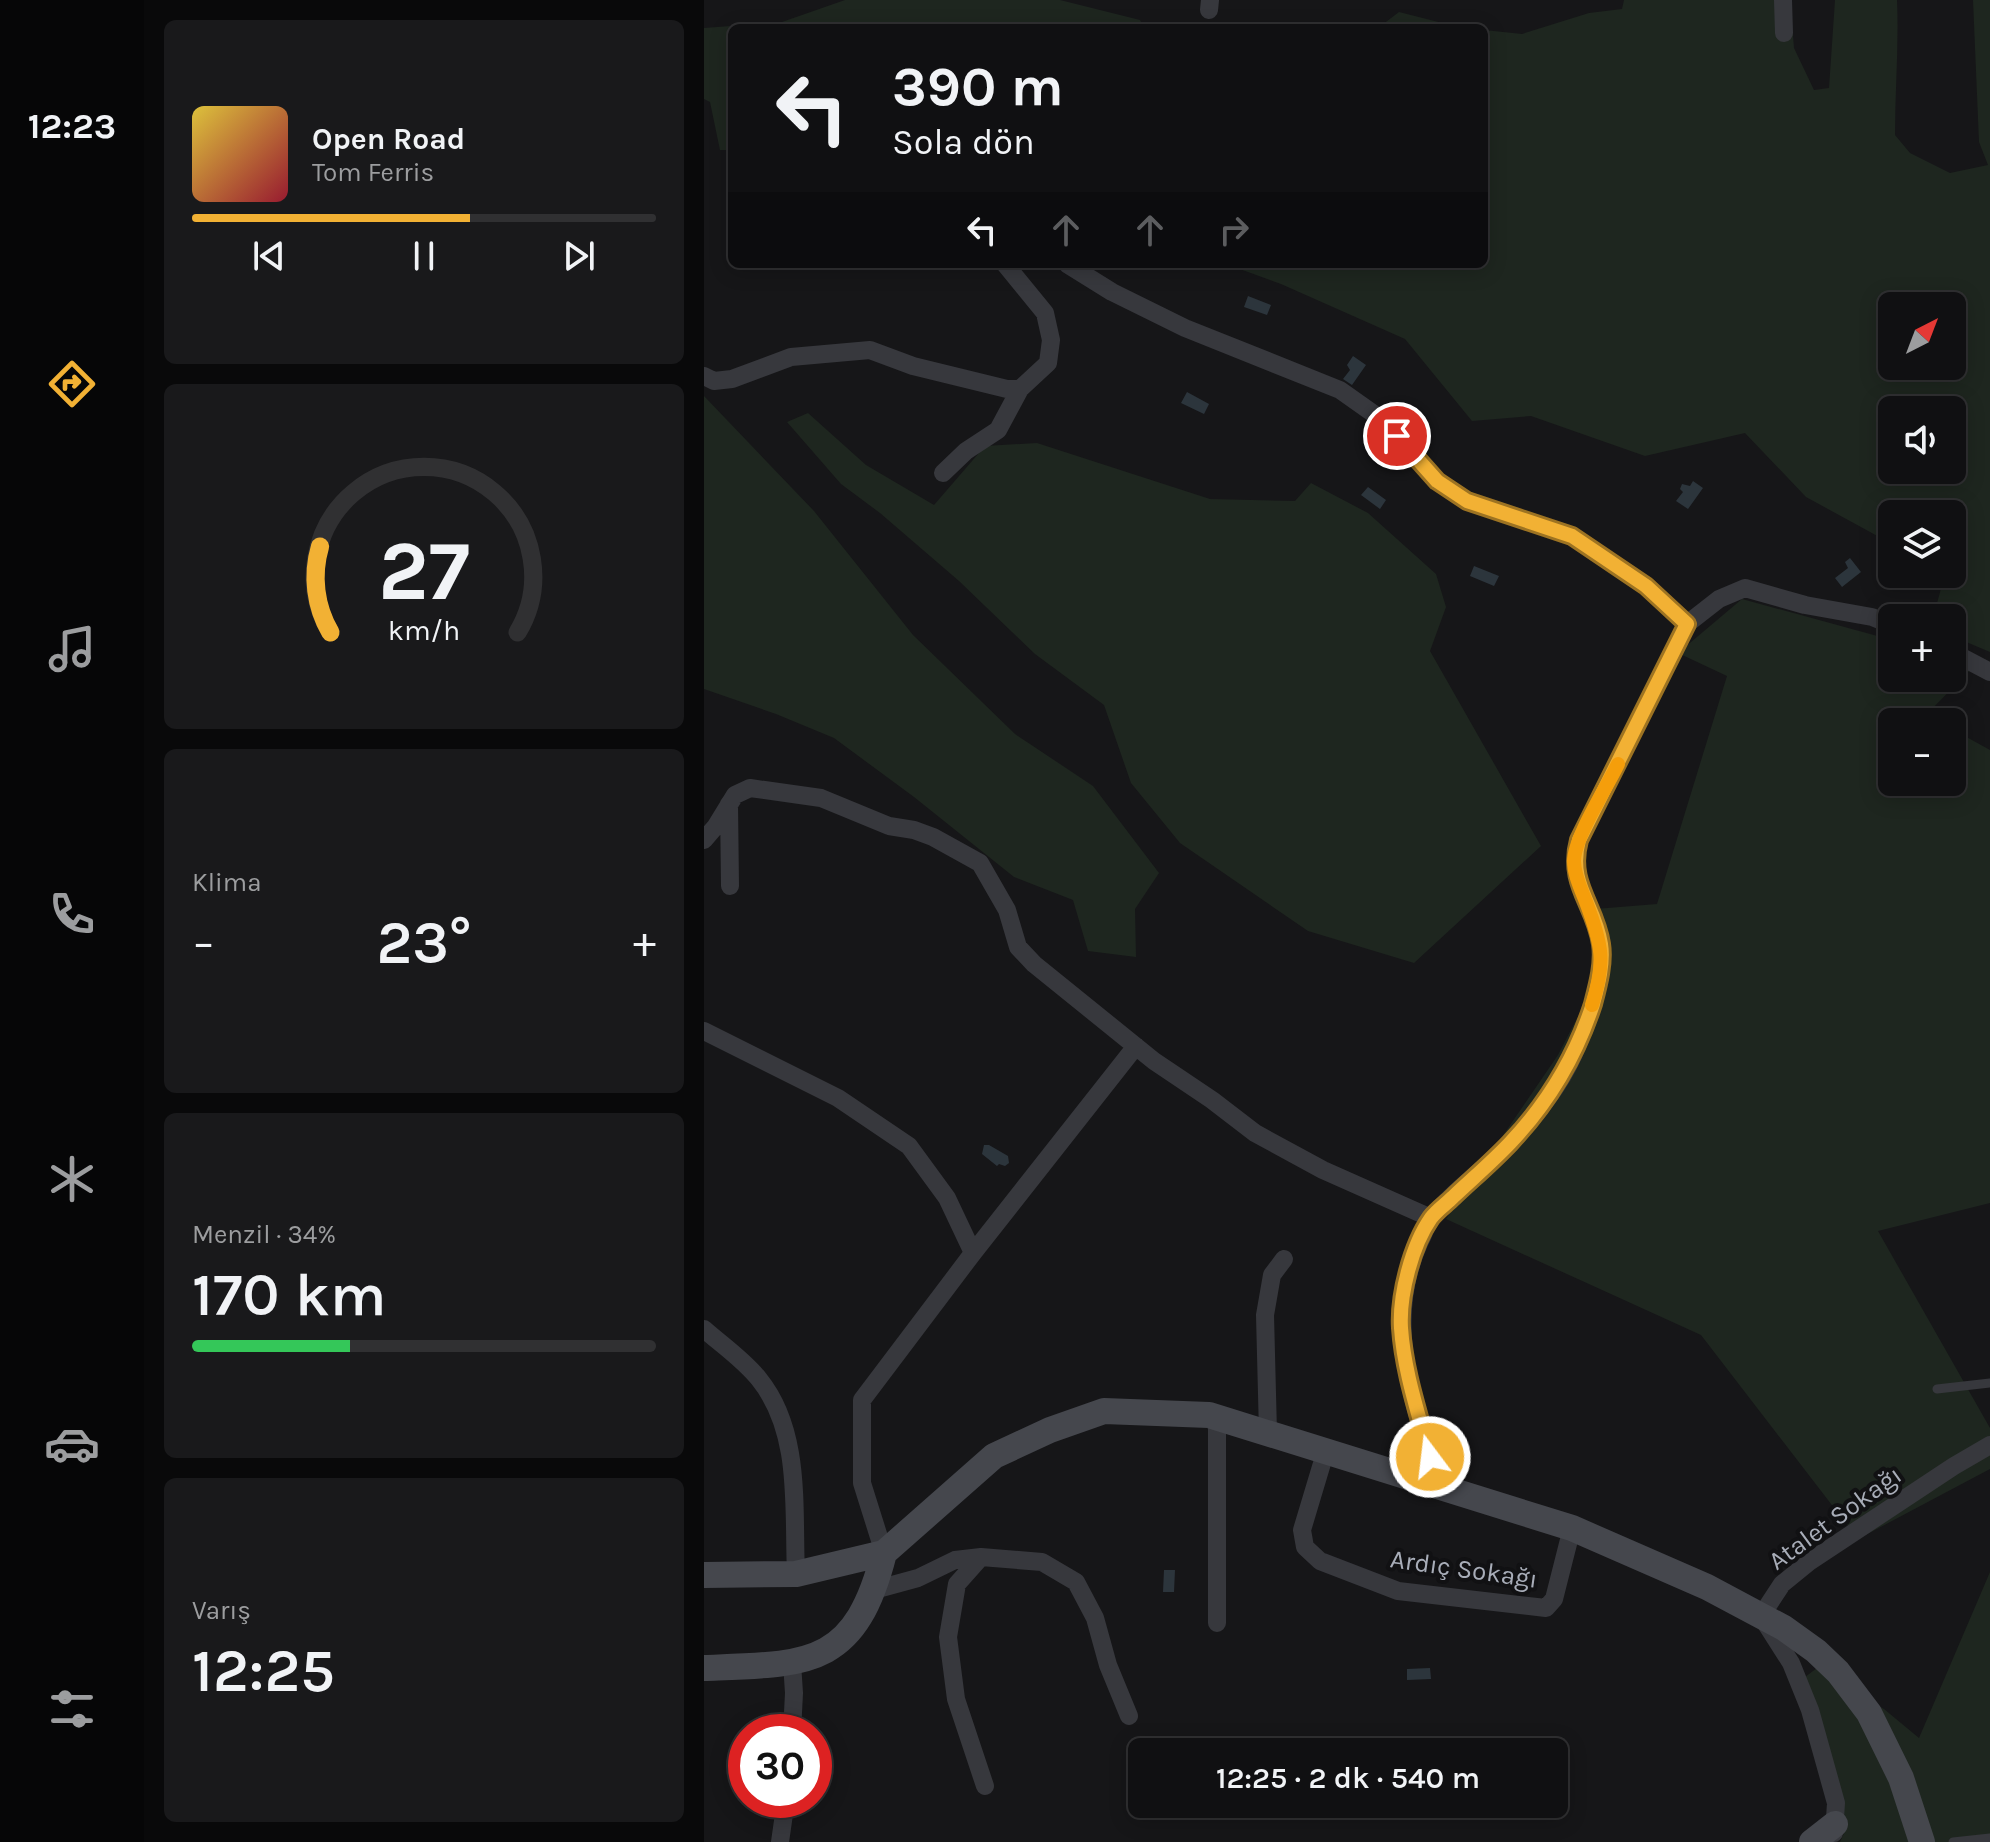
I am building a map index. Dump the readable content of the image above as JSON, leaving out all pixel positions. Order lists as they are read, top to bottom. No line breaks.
{"streets":{"street":["Atalet Sokağı","Ardıç Sokağı"]},"north":"top right","page":{"tabs":"12:23","turn":["390 m","Sola dön"],"song":["Open Road","Tom Ferris"],"map_buttons":["+","−"],"tile":["Klima",["Menzil · 34%","170 km"],["Varış","12:25"]],"heat":["−","23°","+"],"limit":"30","trip":"12:25 · 2 dk · 540 m","gauge":["27","km/h"]}}
